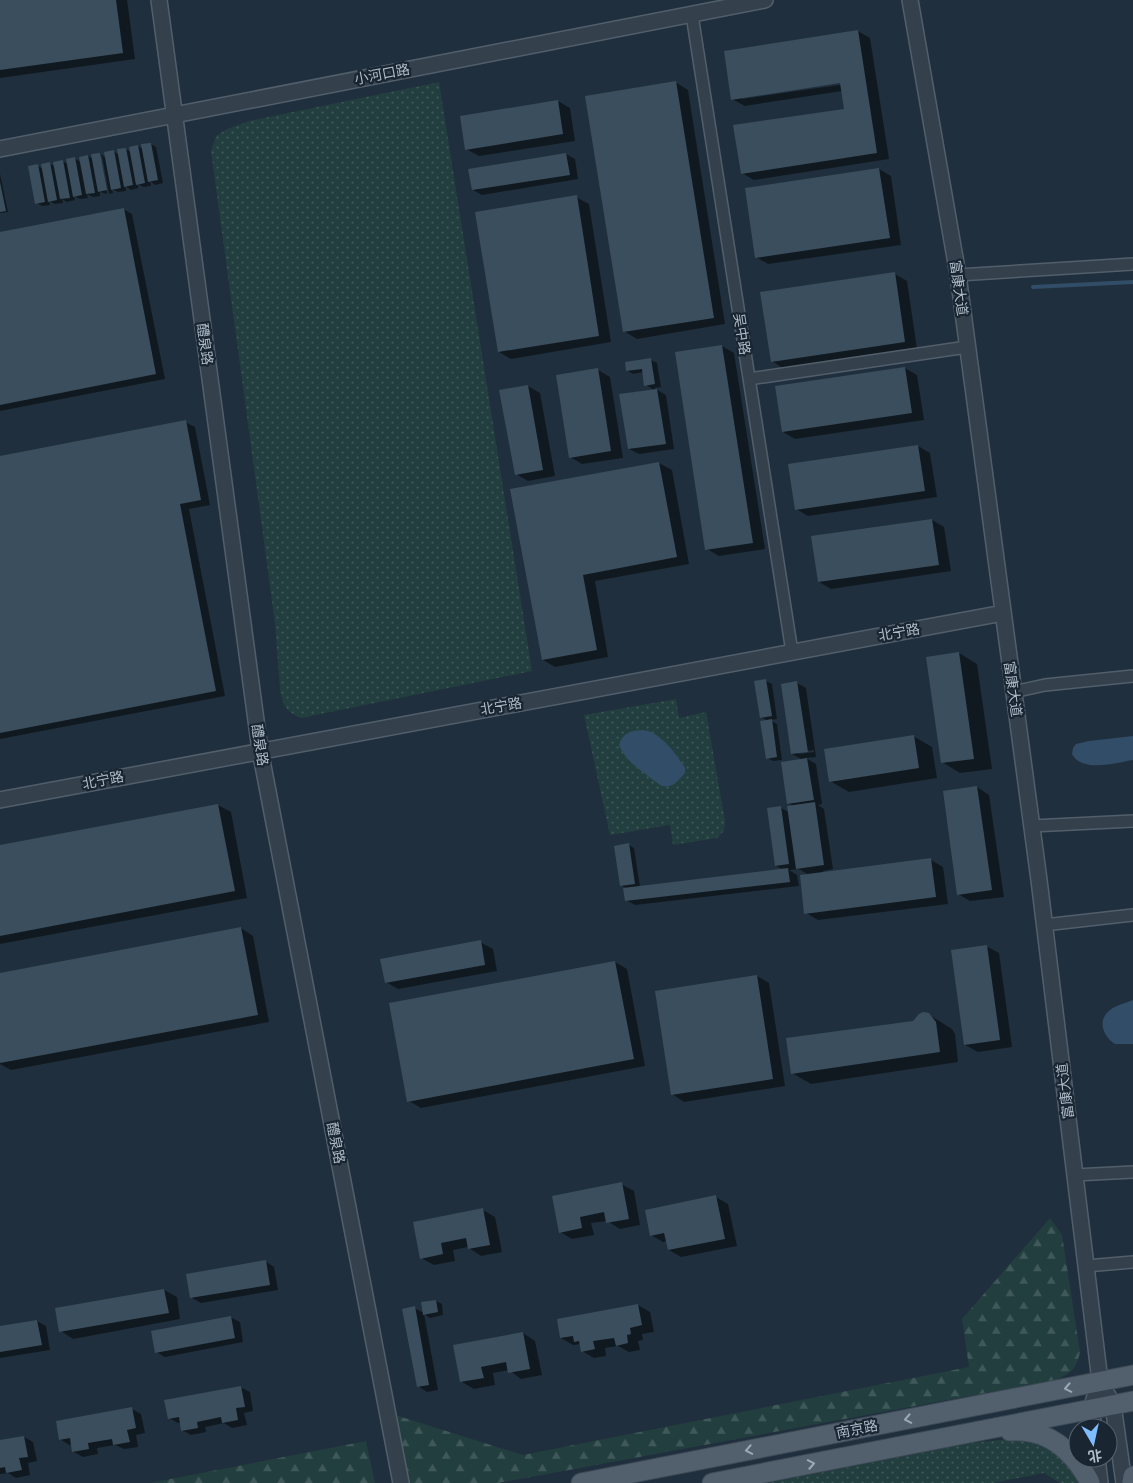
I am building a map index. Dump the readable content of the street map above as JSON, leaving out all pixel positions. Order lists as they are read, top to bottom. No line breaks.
{"streets":{"main road":["南京路"],"street":["小河口路","富康大道","吴中路","醴泉路","北宁路"]},"crossings":[["小河口路","吴中路"],["小河口路","醴泉路"],["富康大道","北宁路"],["富康大道","南京路"],["吴中路","北宁路"],["醴泉路","北宁路"]],"north":"bottom"}
